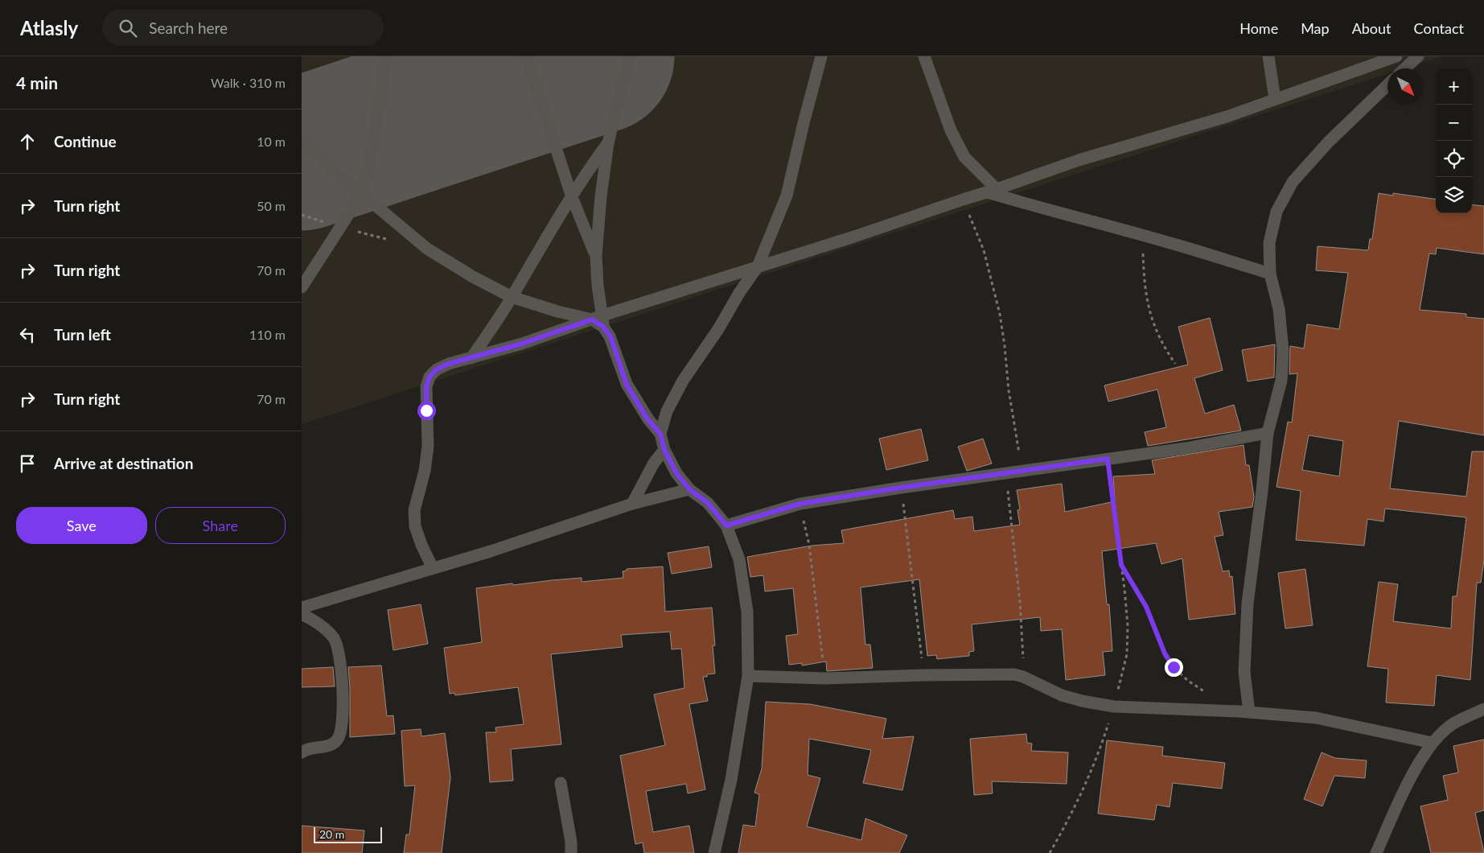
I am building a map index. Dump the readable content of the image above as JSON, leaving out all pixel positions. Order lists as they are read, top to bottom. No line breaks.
{"scale_bar":"20 m","north":"bottom right","page":{"header":"Atlasly","search":"Search here","nav":["Home","Map","About","Contact"],"heading":["4 min","Walk · 310 m"],"map_buttons":["+","−"],"list":[["Continue","10 m"],["Turn right","50 m"],["Turn right","70 m"],["Turn left","110 m"],["Turn right","70 m"],"Arrive at destination"],"buttons":["Save","Share"],"scale":"20 m"}}
